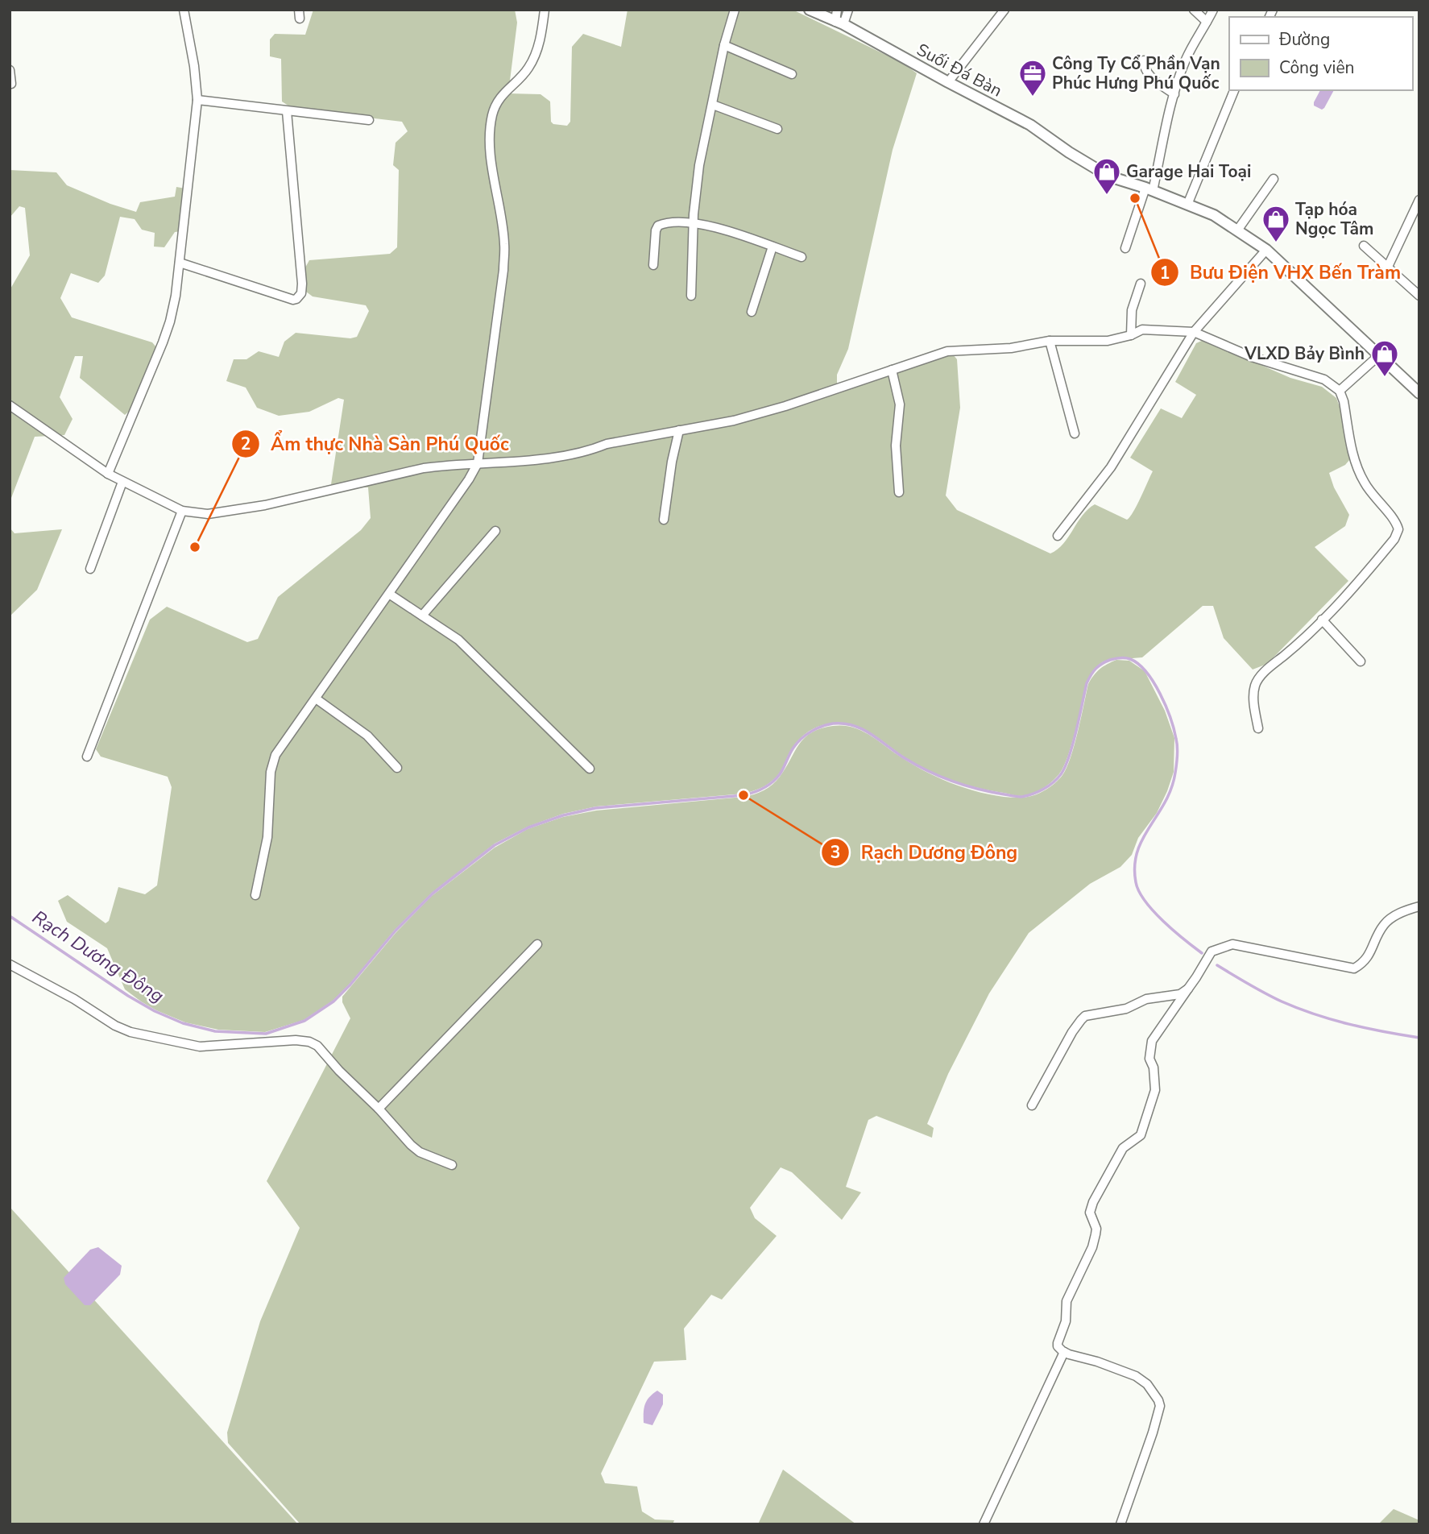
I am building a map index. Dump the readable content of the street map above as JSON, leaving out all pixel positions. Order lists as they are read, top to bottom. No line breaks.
{"streets":{"street":["Suối Đá Bàn"]},"water":["Rạch Dương Đông"],"places":{"office":["Công Ty Cổ Phần Vạn Phúc Hưng Phú Quốc"],"shop":["Garage Hai Toại","Tạp hóa Ngọc Tâm","VLXD Bảy Bình"],"other":["Bưu Điện VHX Bến Tràm","Ẩm thực Nhà Sàn Phú Quốc","Rạch Dương Đông"]},"legend":["Đường","Công viên"]}
